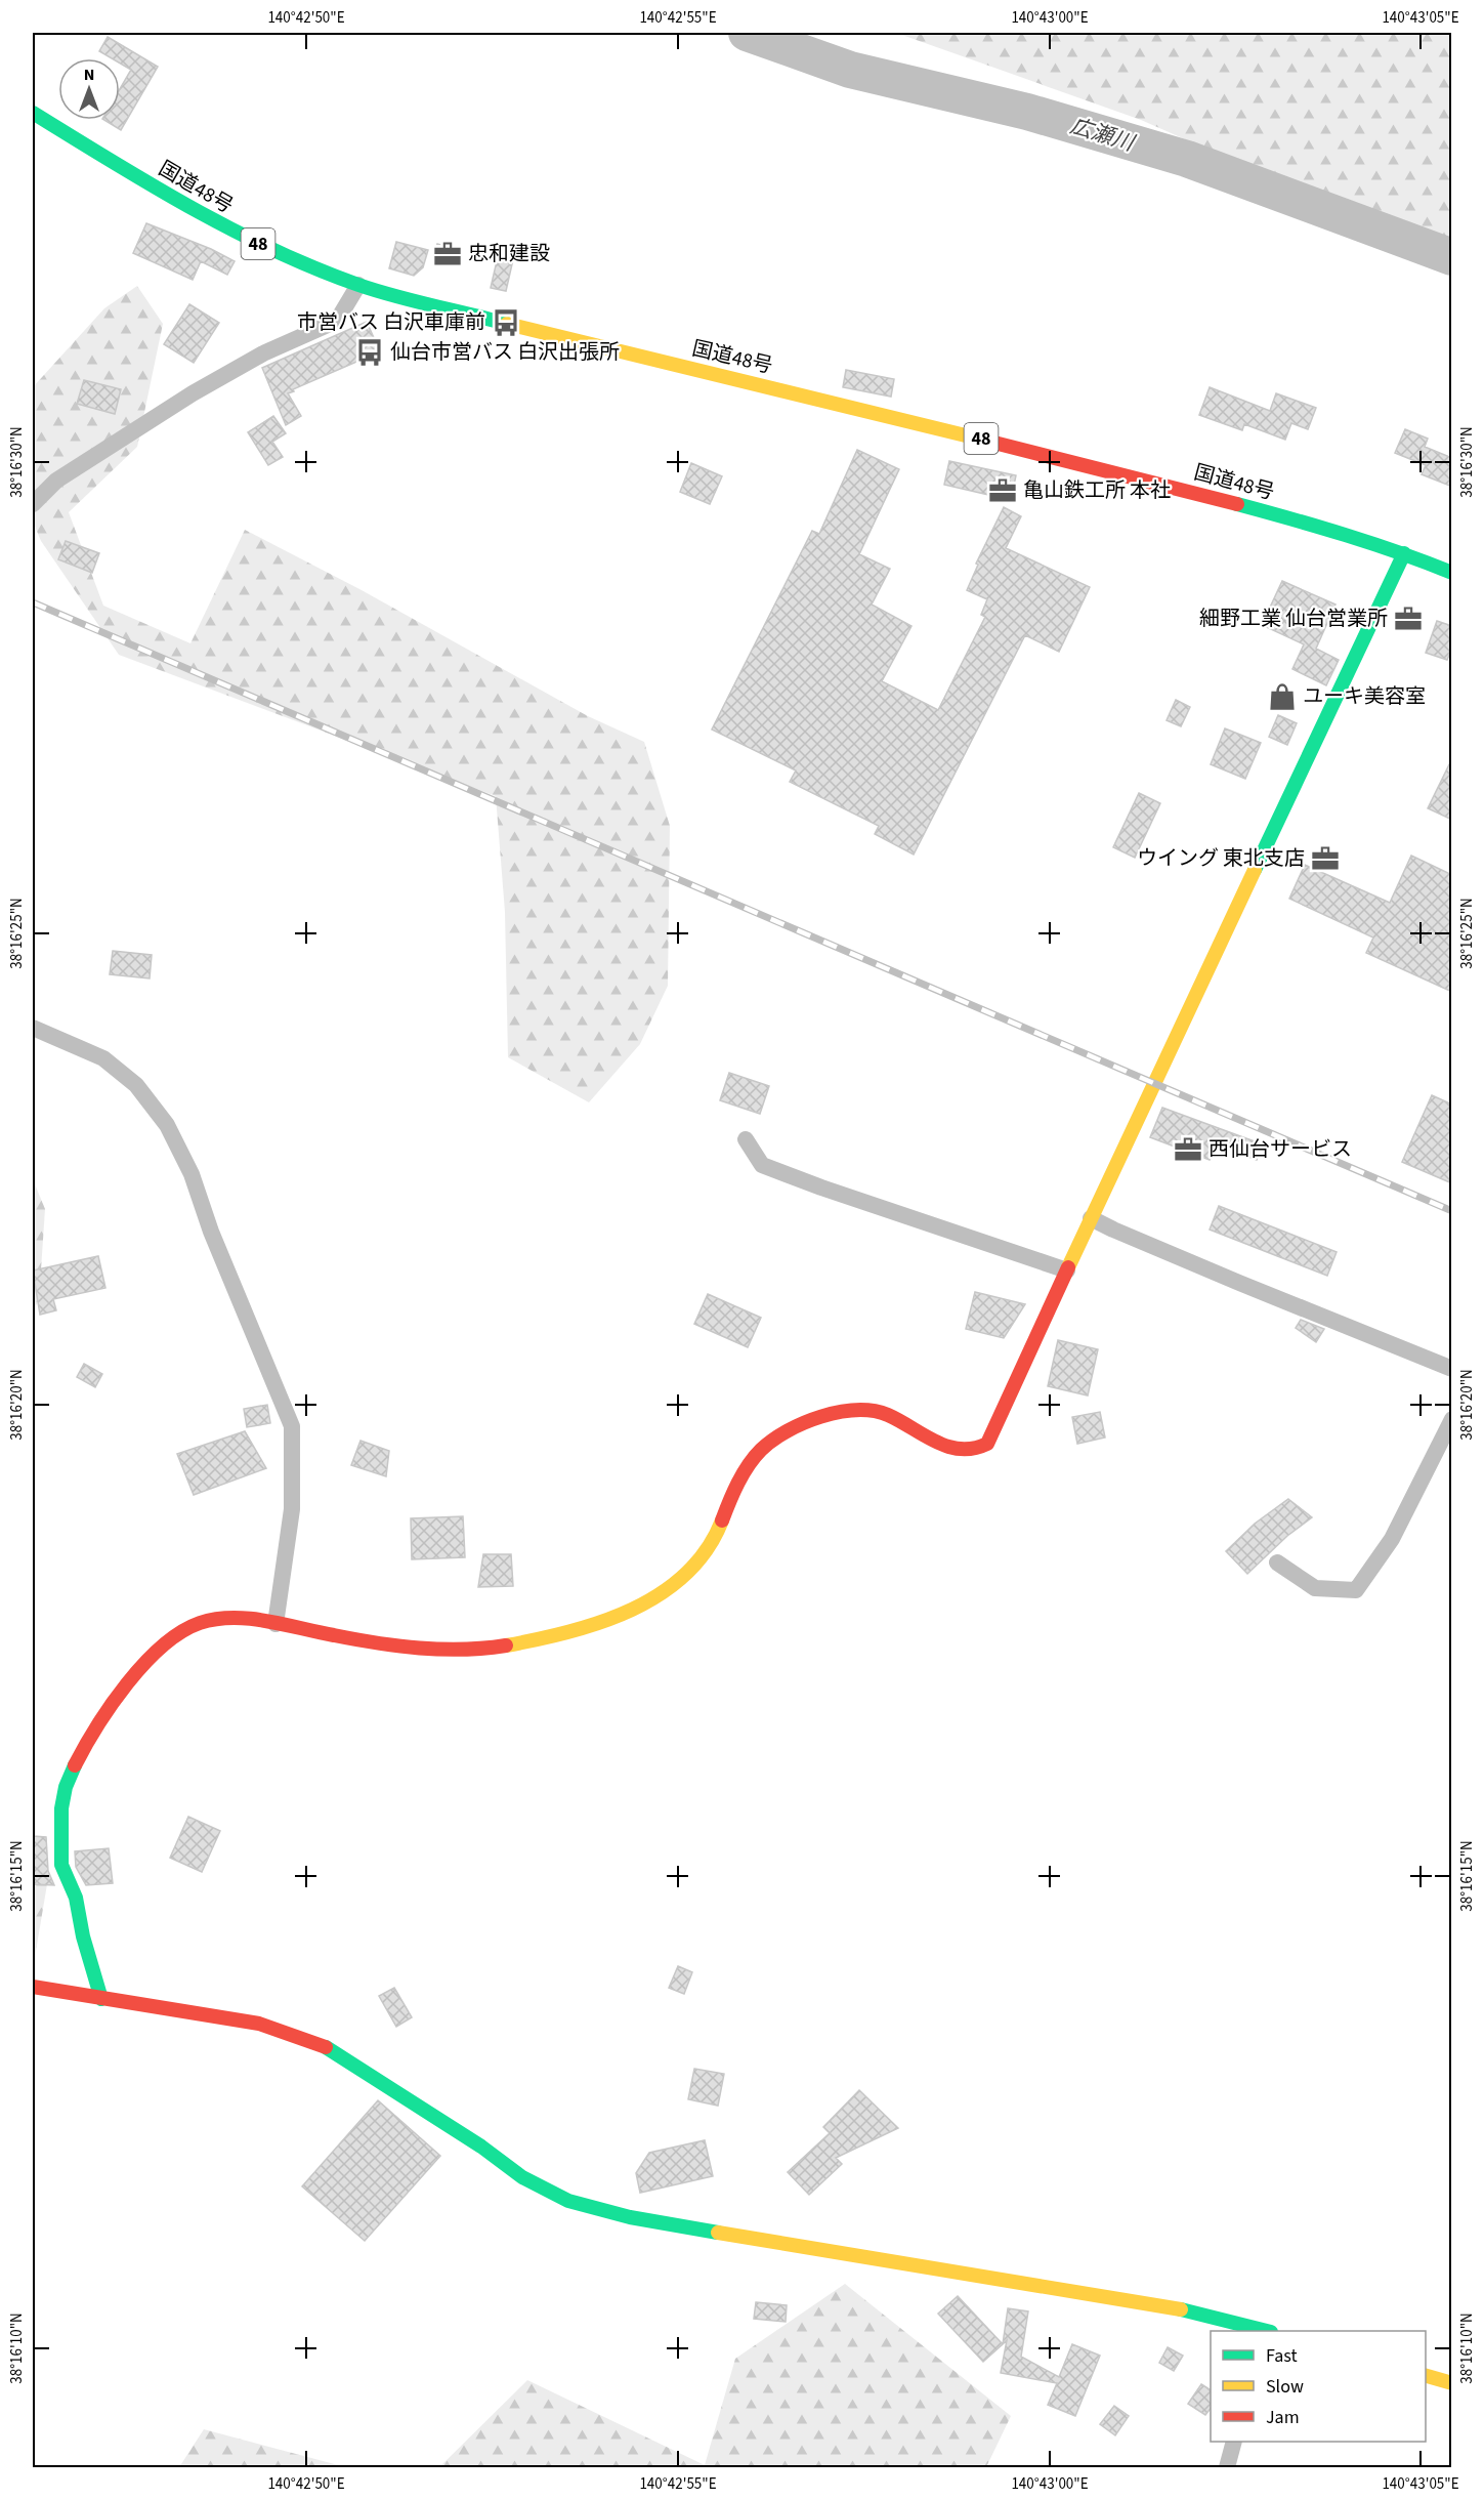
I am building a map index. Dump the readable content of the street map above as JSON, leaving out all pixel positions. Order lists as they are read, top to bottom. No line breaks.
{"streets":{"main road":["国道48号","48"]},"water":["広瀬川"],"places":{"office":["忠和建設","亀山鉄工所 本社","細野工業 仙台営業所","ウイング 東北支店","西仙台サービス"],"bus stop":["市営バス 白沢車庫前","仙台市営バス 白沢出張所"],"shop":["ユーキ美容室"]},"legend":["Fast","Slow","Jam"],"north":"top","coordinates":["140°42'50\"E","140°42'55\"E","140°43'00\"E","140°43'05\"E","38°16'30\"N","38°16'25\"N","38°16'20\"N","38°16'15\"N","38°16'10\"N"]}
